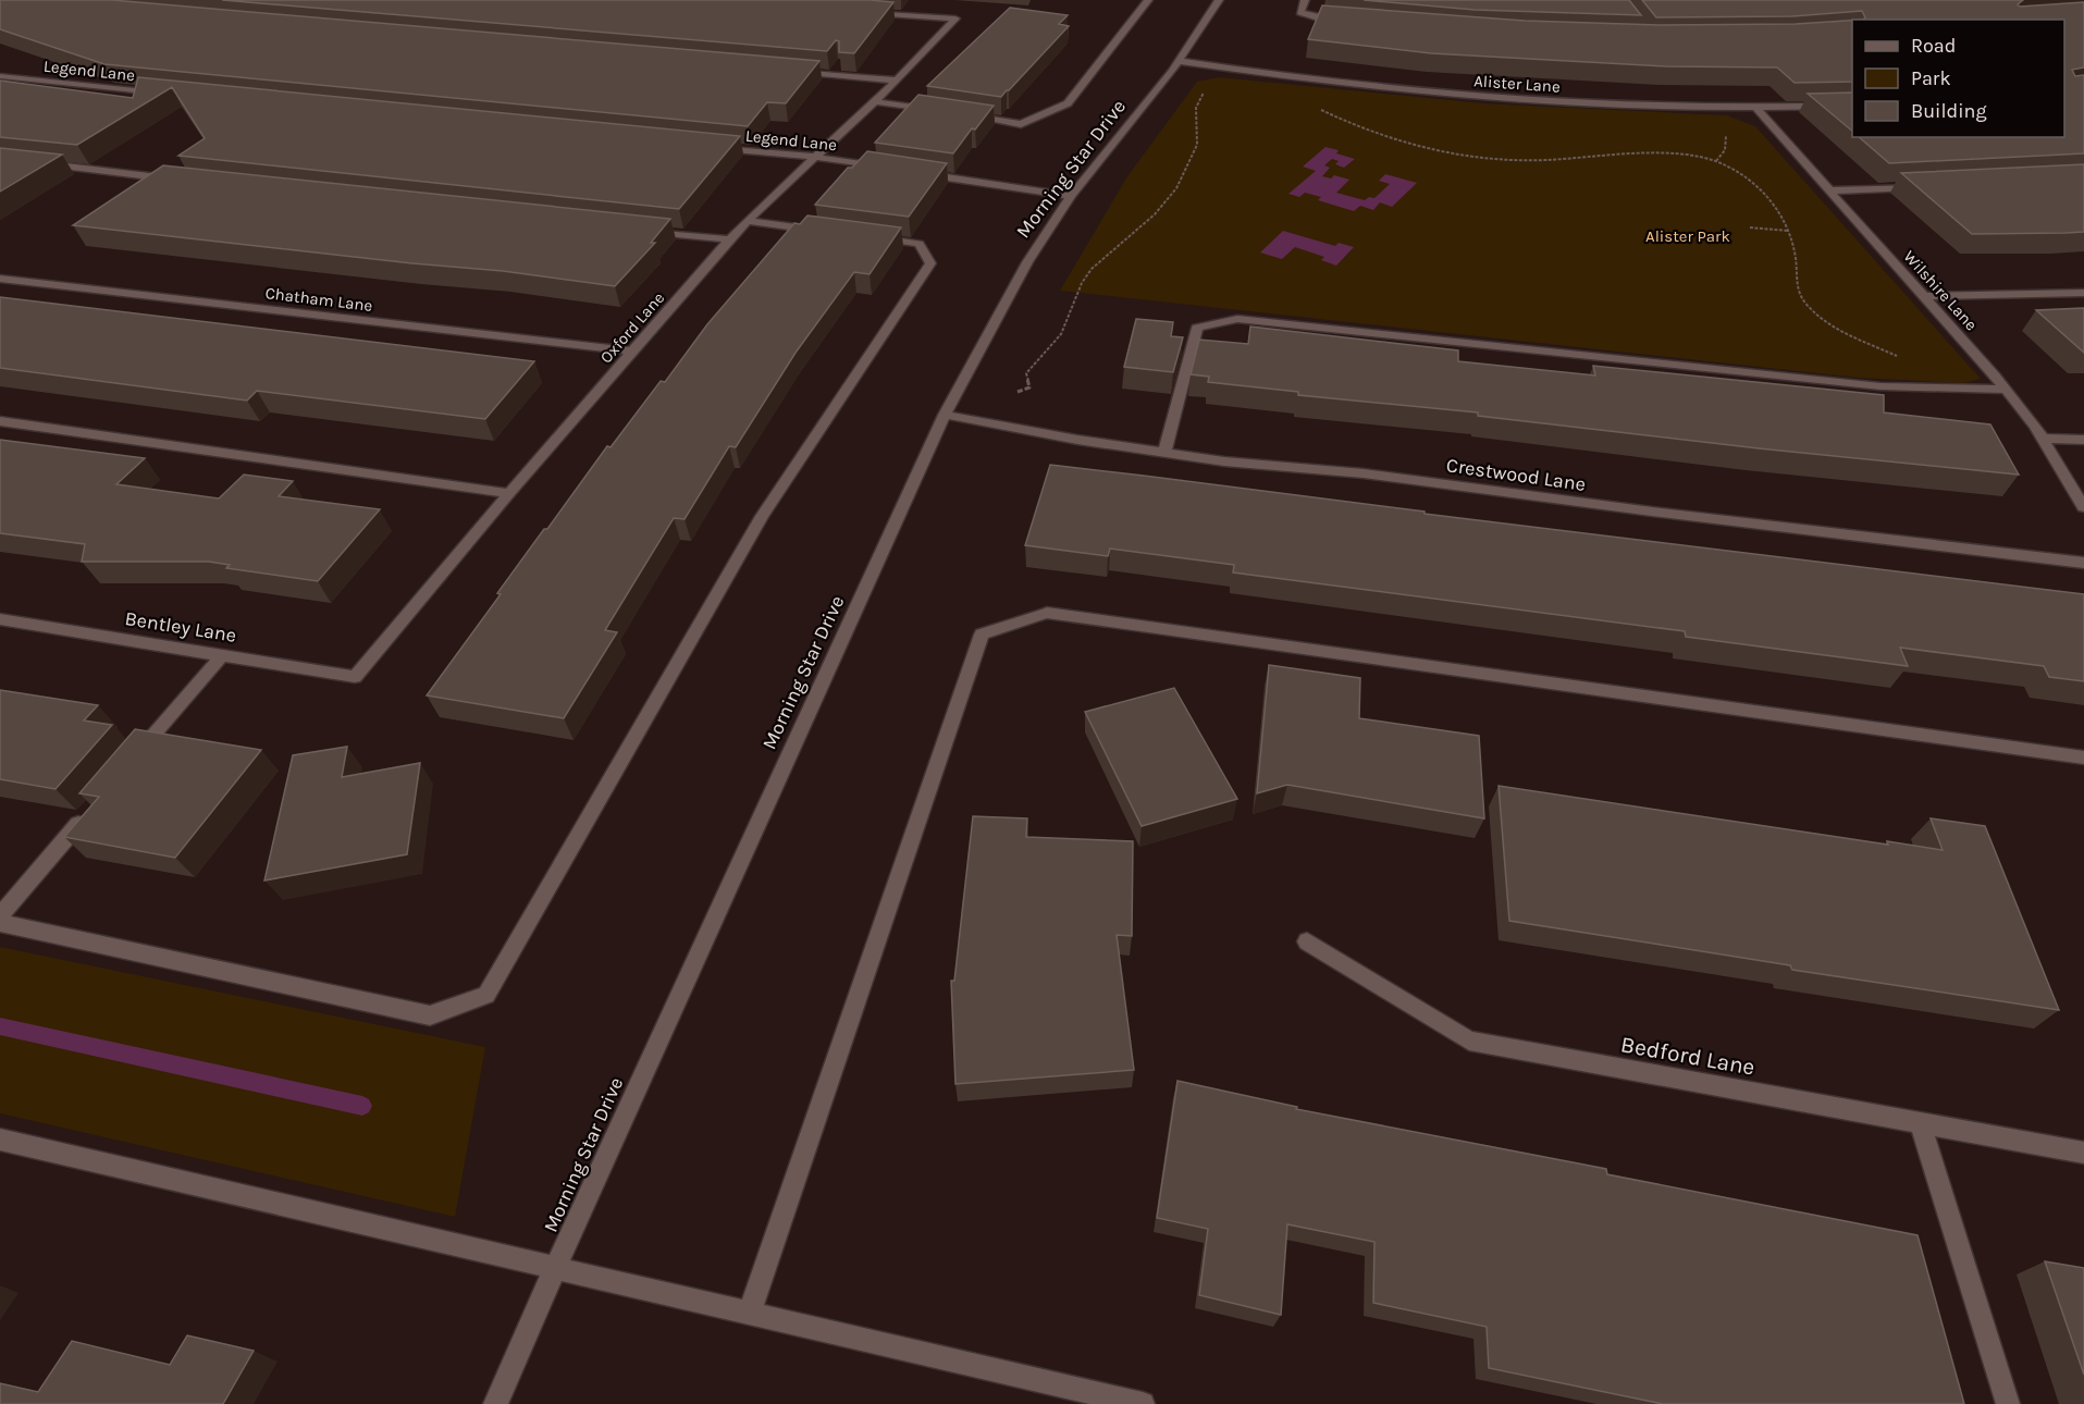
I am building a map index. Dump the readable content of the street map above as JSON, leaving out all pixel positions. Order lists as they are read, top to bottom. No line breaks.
{"streets":{"street":["Legend Lane","Alister Lane","Morning Star Drive","Wilshire Lane","Chatham Lane","Oxford Lane","Crestwood Lane","Bentley Lane","Bedford Lane"]},"crossings":[["Legend Lane","Oxford Lane"],["Alister Lane","Morning Star Drive"],["Alister Lane","Wilshire Lane"],["Morning Star Drive","Crestwood Lane"],["Chatham Lane","Oxford Lane"],["Oxford Lane","Bentley Lane"]],"parks":["Alister Park"],"legend":["Road","Park","Building"]}
